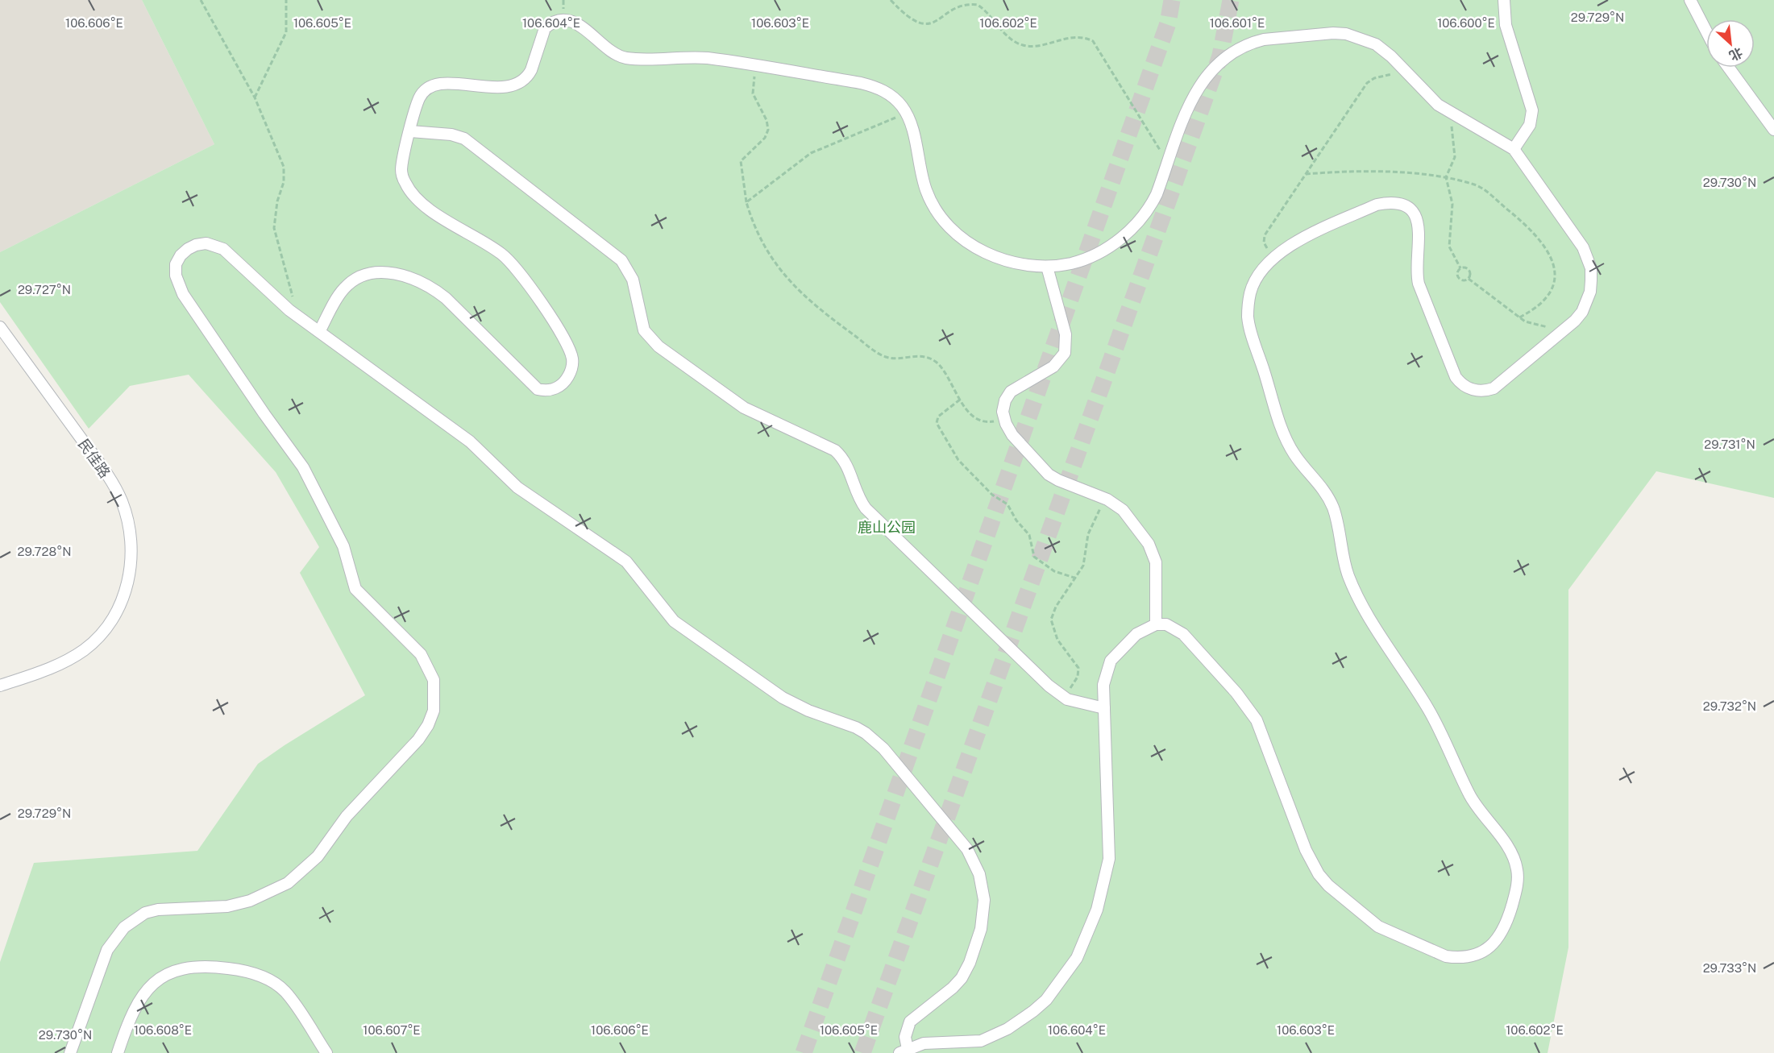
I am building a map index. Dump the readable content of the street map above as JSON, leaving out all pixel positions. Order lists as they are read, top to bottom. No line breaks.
{"streets":{"street":["民佳路"]},"parks":["鹿山公园"],"north":"bottom right","coordinates":["29.729°N","106.606°E","106.605°E","106.604°E","106.603°E","106.602°E","106.601°E","106.600°E","29.730°N","29.727°N","29.731°N","29.728°N","29.732°N","29.733°N","106.608°E","106.607°E"]}
